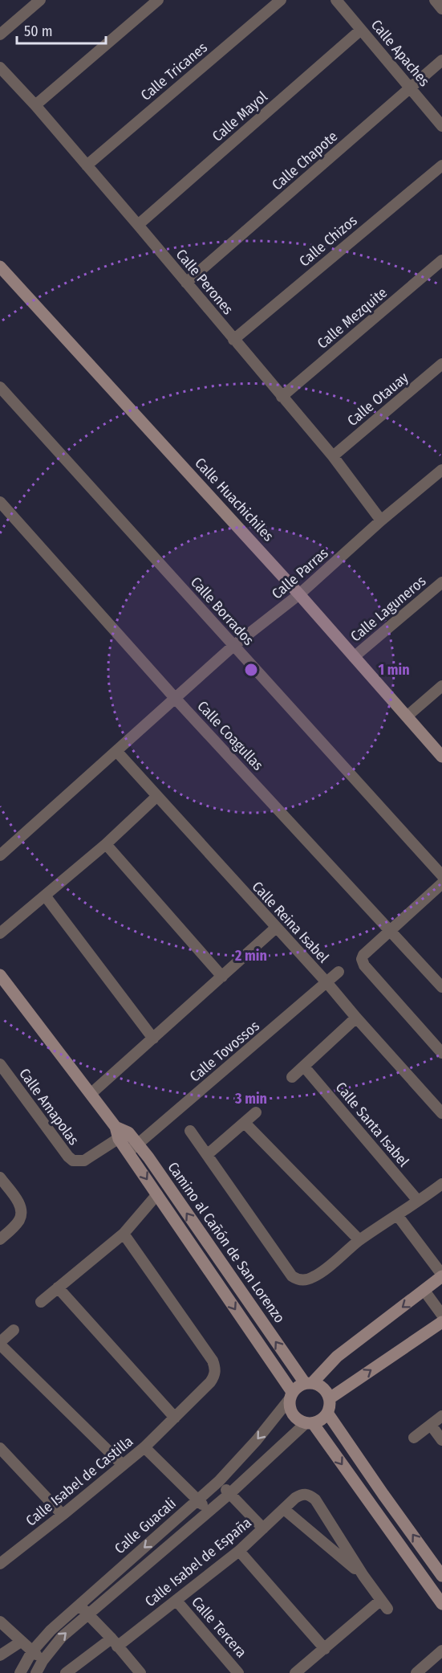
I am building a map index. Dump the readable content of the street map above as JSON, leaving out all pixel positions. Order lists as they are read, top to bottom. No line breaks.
{"streets":{"street":["Calle Apaches","Calle Tricanes","Calle Mayol","Calle Chapote","Calle Chizos","Calle Perones","Calle Mezquite","Calle Otauay","Calle Huachichiles","Calle Parras","Calle Laguneros","Calle Borrados","Calle Coagullas","Calle Reina Isabel","Calle Tovossos","Calle Amapolas","Calle Santa Isabel","Camino al Cañón de San Lorenzo","Calle Isabel de Castilla","Calle Guacali","Calle Isabel de España","Calle Tercera"]},"crossings":[["Calle Apaches","Calle Mayol"],["Calle Apaches","Calle Chapote"],["Calle Tricanes","Calle Perones"],["Calle Mayol","Calle Perones"],["Calle Chapote","Calle Perones"],["Calle Chizos","Calle Perones"],["Calle Perones","Calle Mezquite"],["Calle Perones","Calle Otauay"],["Calle Perones","Calle Parras"],["Calle Huachichiles","Calle Parras"],["Calle Huachichiles","Calle Laguneros"],["Calle Parras","Calle Borrados"],["Calle Parras","Calle Coagullas"],["Calle Parras","Calle Reina Isabel"],["Calle Reina Isabel","Calle Tovossos"],["Calle Tovossos","Camino al Cañón de San Lorenzo"],["Calle Amapolas","Camino al Cañón de San Lorenzo"],["Camino al Cañón de San Lorenzo","Calle Guacali"],["Calle Isabel de España","Calle Tercera"]],"scale_bar":"50 m","rings":["1 min","2 min","3 min"]}
